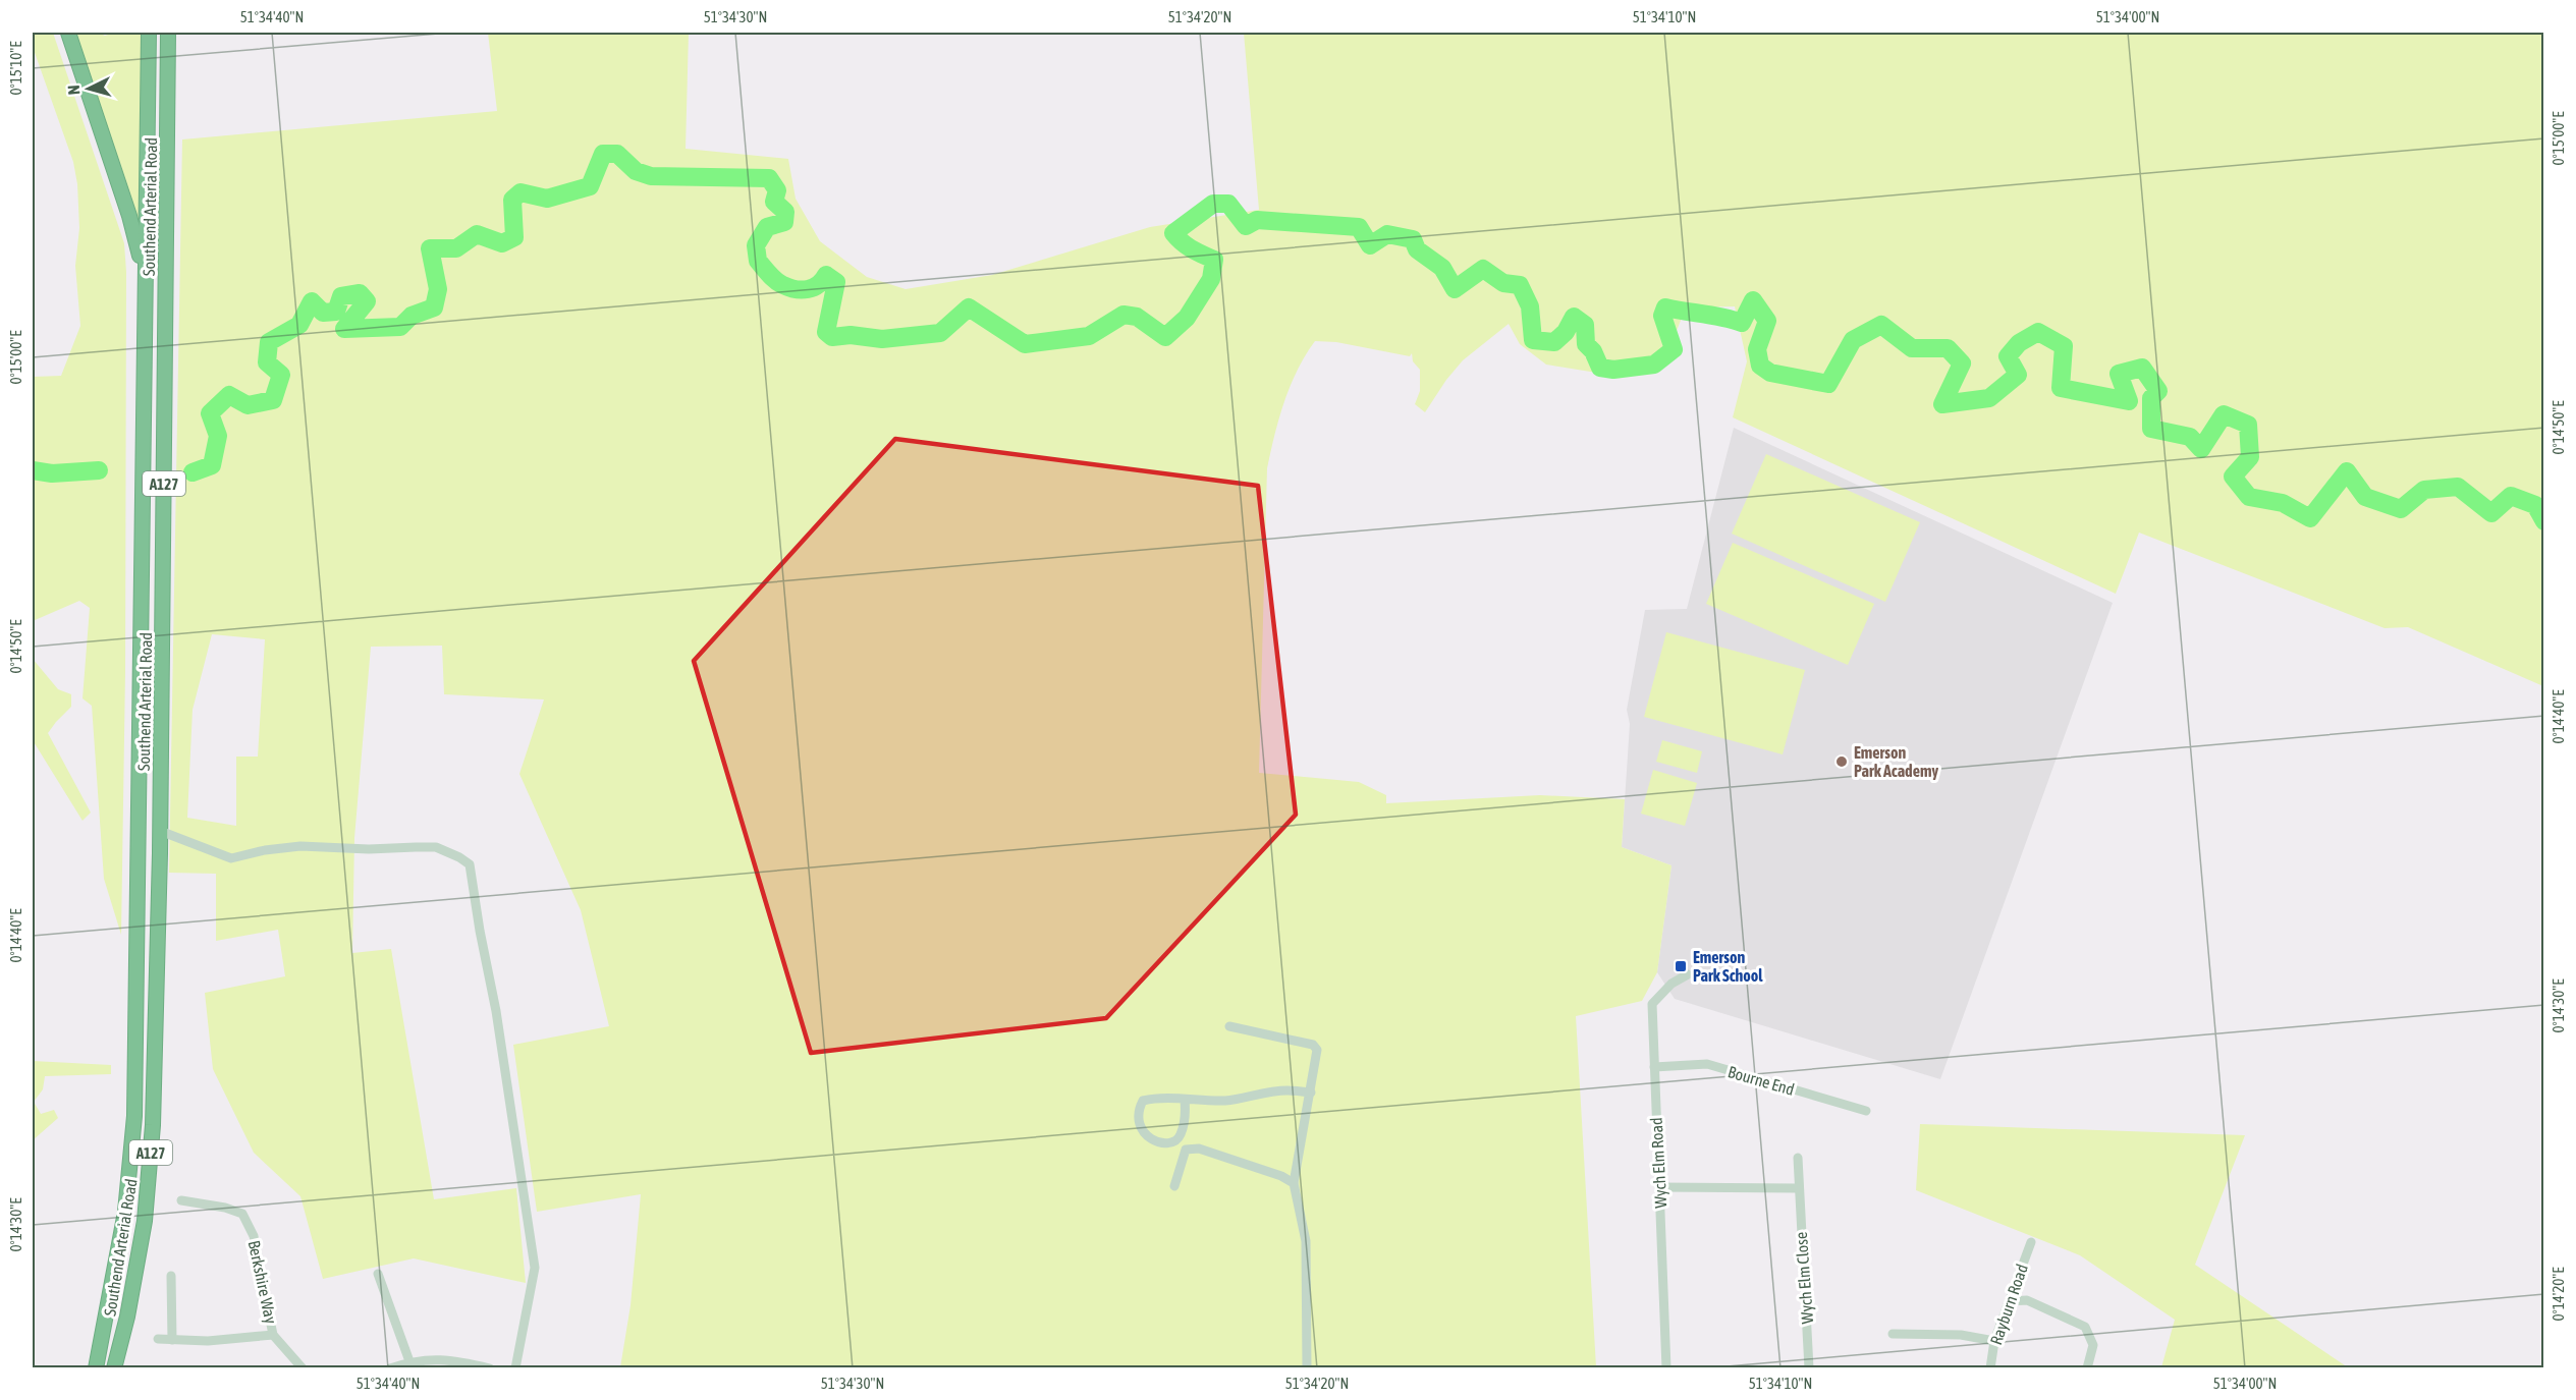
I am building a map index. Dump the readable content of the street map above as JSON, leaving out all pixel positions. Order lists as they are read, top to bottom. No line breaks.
{"streets":{"highway":["Southend Arterial Road","A127"],"street":["Bourne End","Wych Elm Road","Wych Elm Close","Berkshire Way","Rayburn Road"]},"crossings":[["Bourne End","Wych Elm Road"]],"places":{"other":["Emerson Park Academy"],"transit":["Emerson Park School"]},"north":"left","coordinates":["51°34'40\"N","51°34'30\"N","51°34'20\"N","51°34'10\"N","51°34'00\"N","0°15'10\"E","0°15'00\"E","0°14'50\"E","0°14'40\"E","0°14'30\"E","0°14'20\"E"]}
